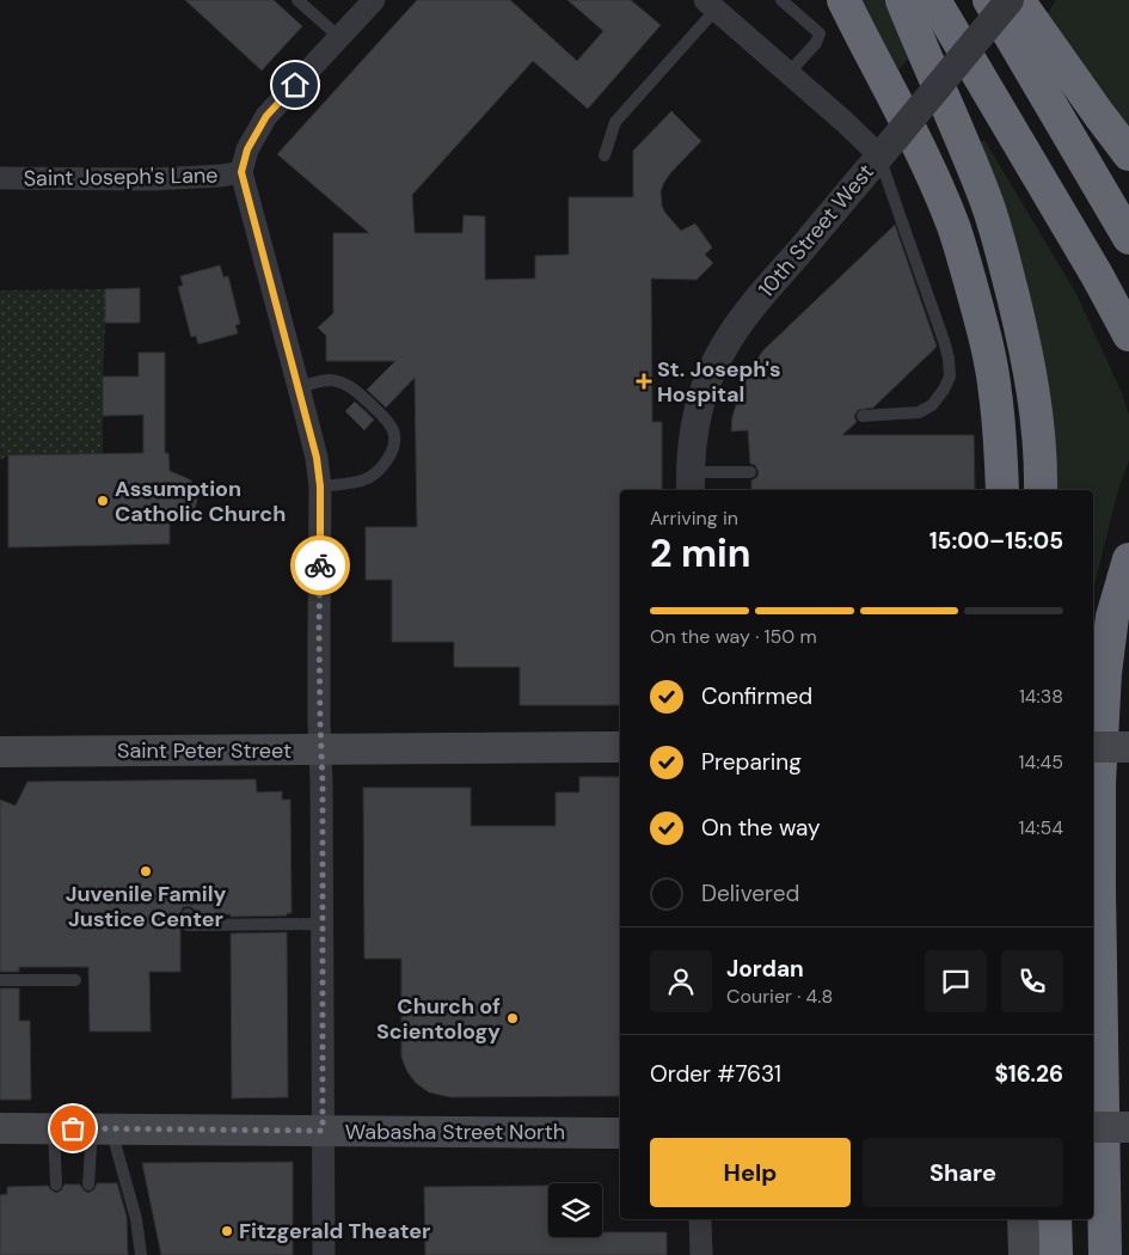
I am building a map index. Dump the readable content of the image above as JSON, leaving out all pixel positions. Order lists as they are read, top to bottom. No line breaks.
{"streets":{"main road":["Saint Peter Street","Wabasha Street North"],"street":["Saint Joseph's Lane","10th Street West"]},"places":{"health":["St. Joseph's Hospital"],"other":["Assumption Catholic Church","Juvenile Family Justice Center","Church of Scientology","Fitzgerald Theater"]},"page":{"heading":["2 min","Arriving in","15:00–15:05"],"panel":["Jordan","Courier · 4.8","Order #7631","$16.26"],"bar":"On the way · 150 m","list":[["Confirmed","14:38"],["Preparing","14:45"],["On the way","14:54"],"Delivered"],"buttons":["Help","Share"]}}
